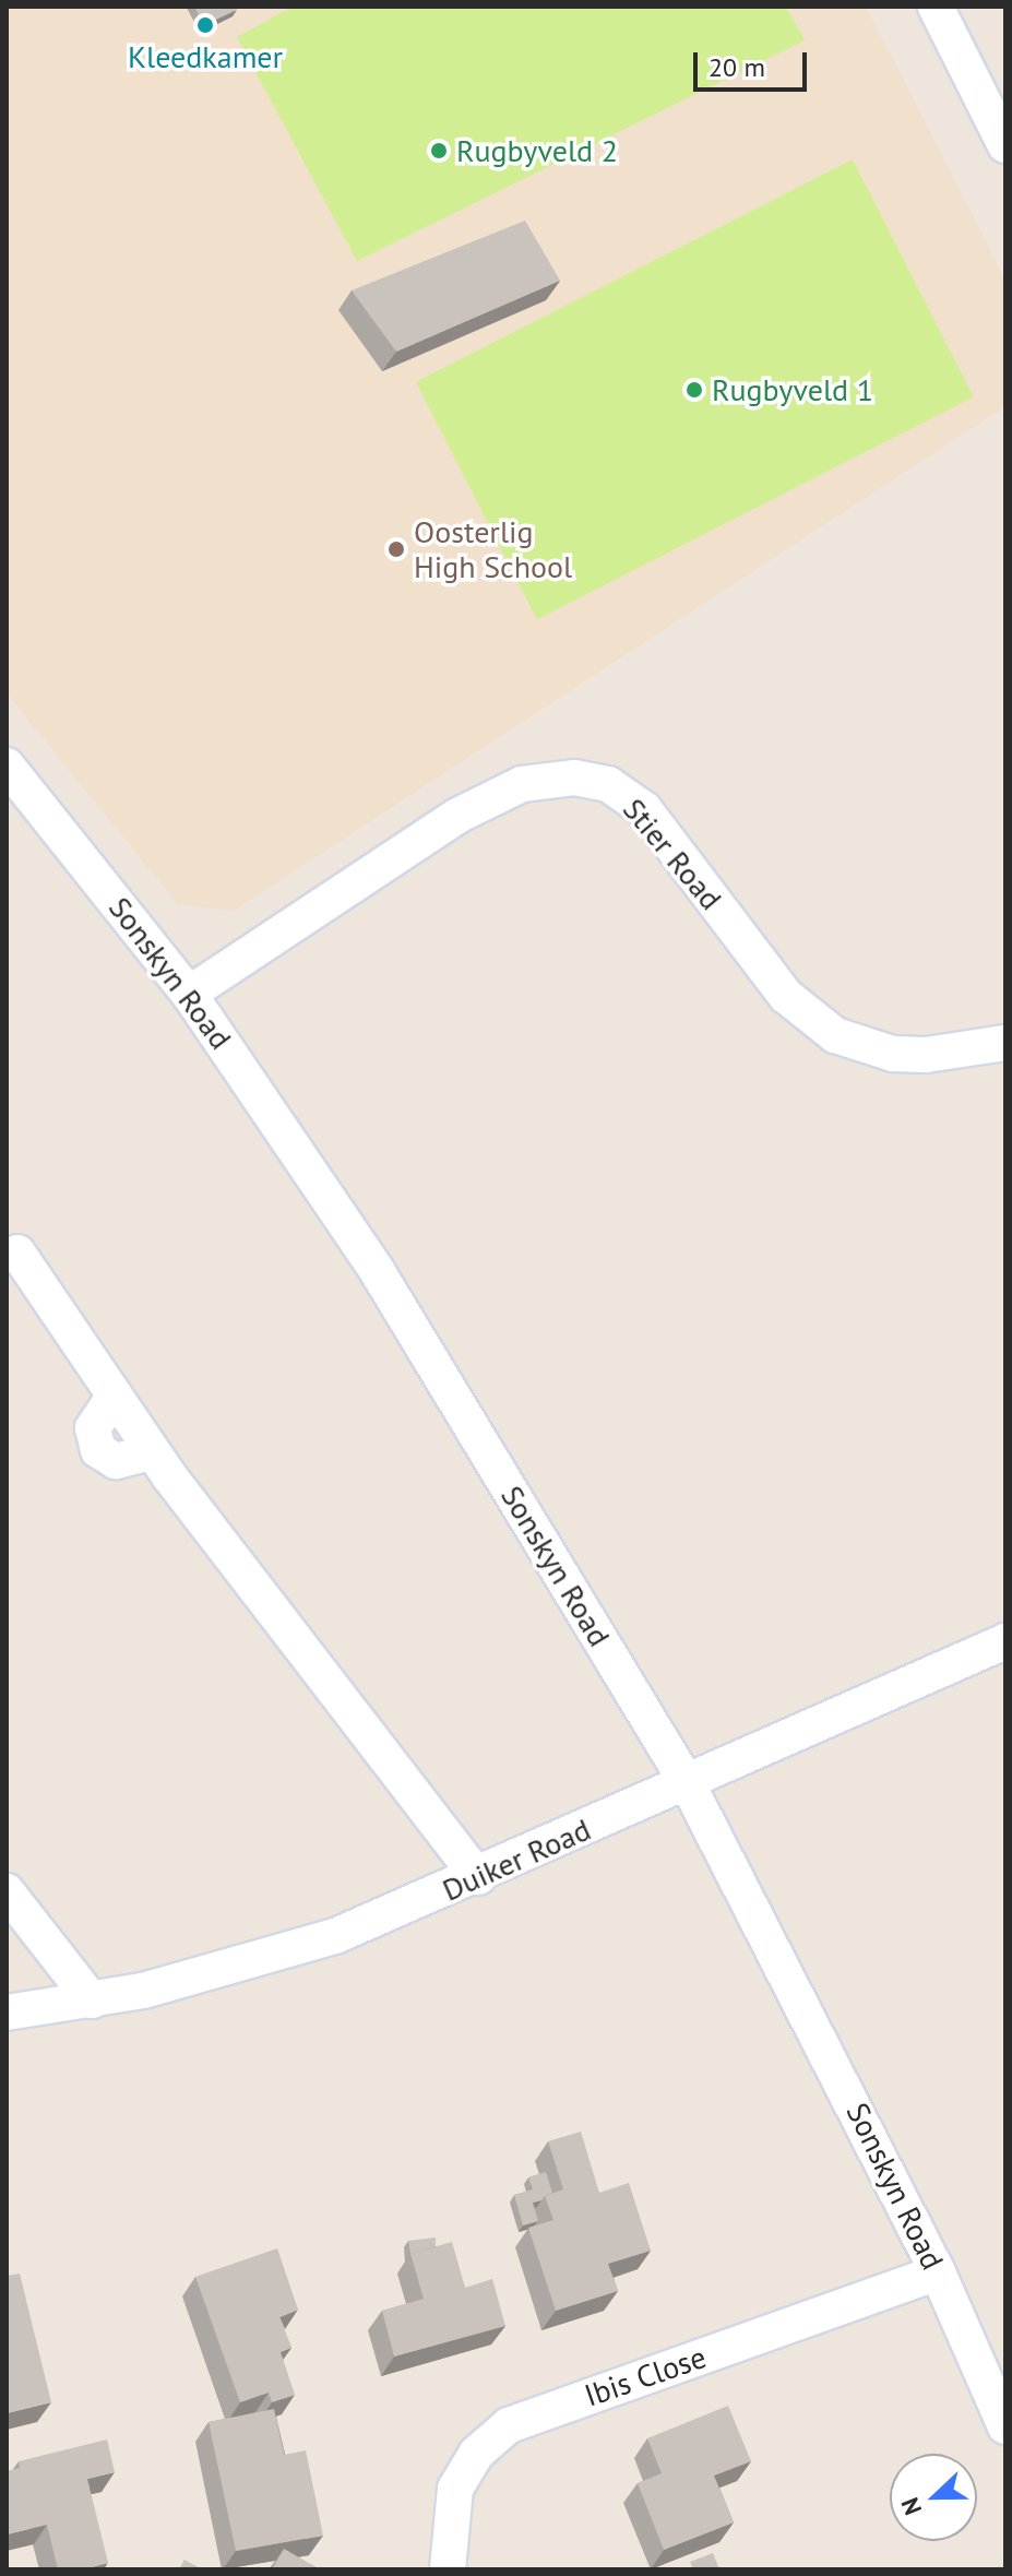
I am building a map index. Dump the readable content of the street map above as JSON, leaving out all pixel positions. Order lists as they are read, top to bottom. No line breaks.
{"streets":{"street":["Stier Road","Sonskyn Road","Duiker Road","Ibis Close"]},"crossings":[["Stier Road","Sonskyn Road"],["Sonskyn Road","Duiker Road"],["Sonskyn Road","Ibis Close"]],"places":["Kleedkamer","Rugbyveld 2","Rugbyveld 1","Oosterlig High School"],"scale_bar":"20 m","north":"left"}
